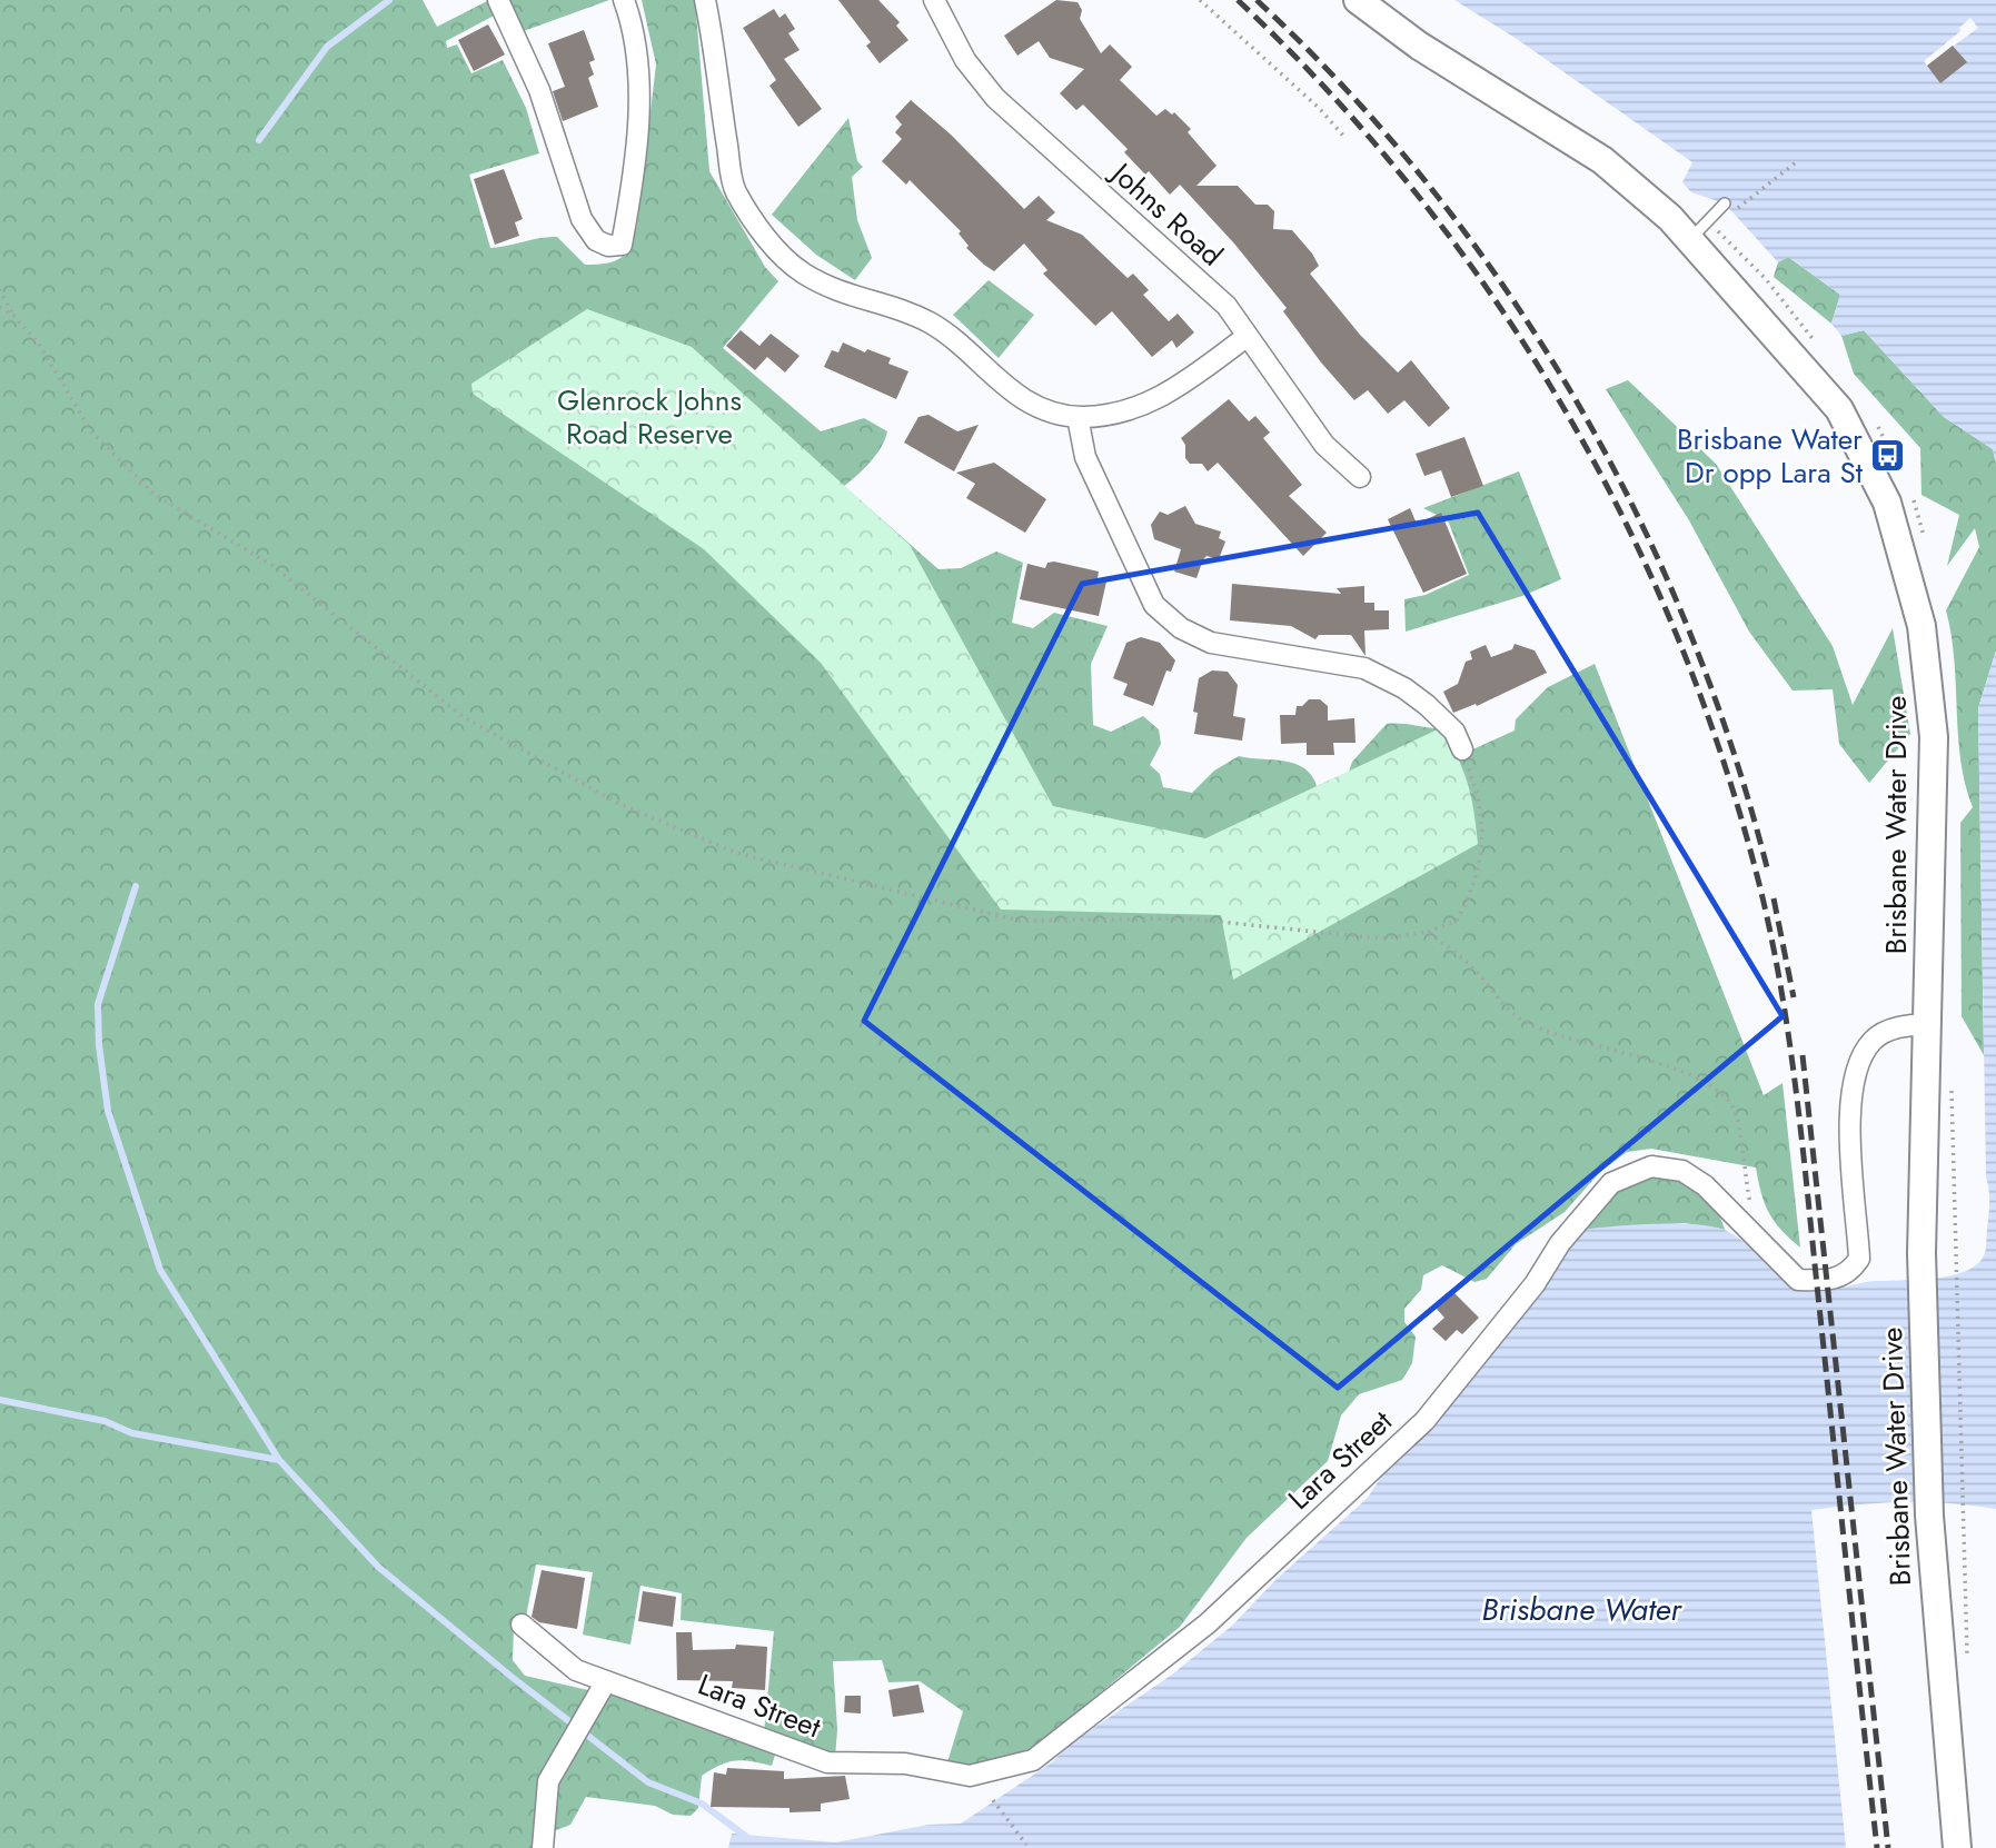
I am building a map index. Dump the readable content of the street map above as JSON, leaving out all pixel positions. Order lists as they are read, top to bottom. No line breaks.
{"streets":{"main road":["Brisbane Water Drive"],"street":["Johns Road","Lara Street"]},"crossings":[["Brisbane Water Drive","Lara Street"]],"water":["Brisbane Water"],"parks":["Glenrock Johns Road Reserve"],"places":{"bus stop":["Brisbane Water Dr opp Lara St"]}}
